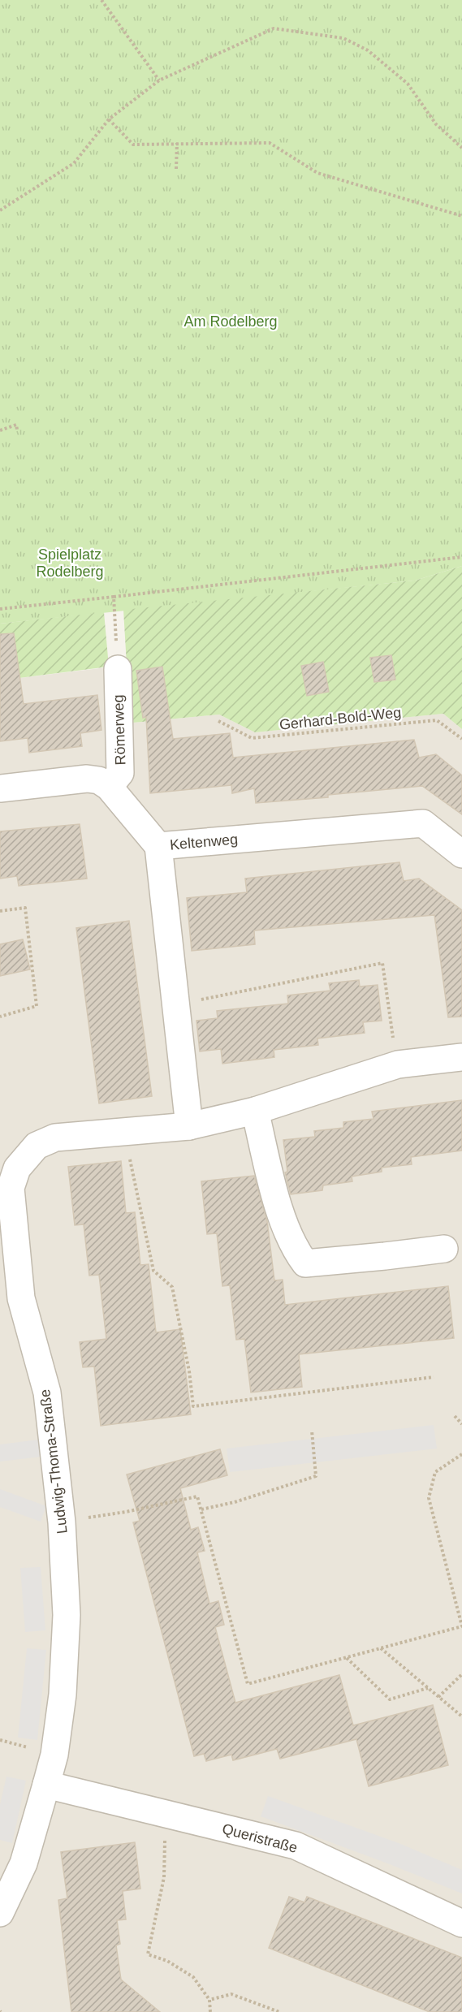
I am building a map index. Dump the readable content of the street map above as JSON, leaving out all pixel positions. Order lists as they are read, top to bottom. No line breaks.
{"streets":{"street":["Römerweg","Keltenweg","Ludwig-Thoma-Straße","Queristraße"],"path":["Gerhard-Bold-Weg"]},"crossings":[["Römerweg","Keltenweg"],["Keltenweg","Ludwig-Thoma-Straße"],["Ludwig-Thoma-Straße","Queristraße"]],"parks":["Am Rodelberg","Spielplatz Rodelberg"]}
